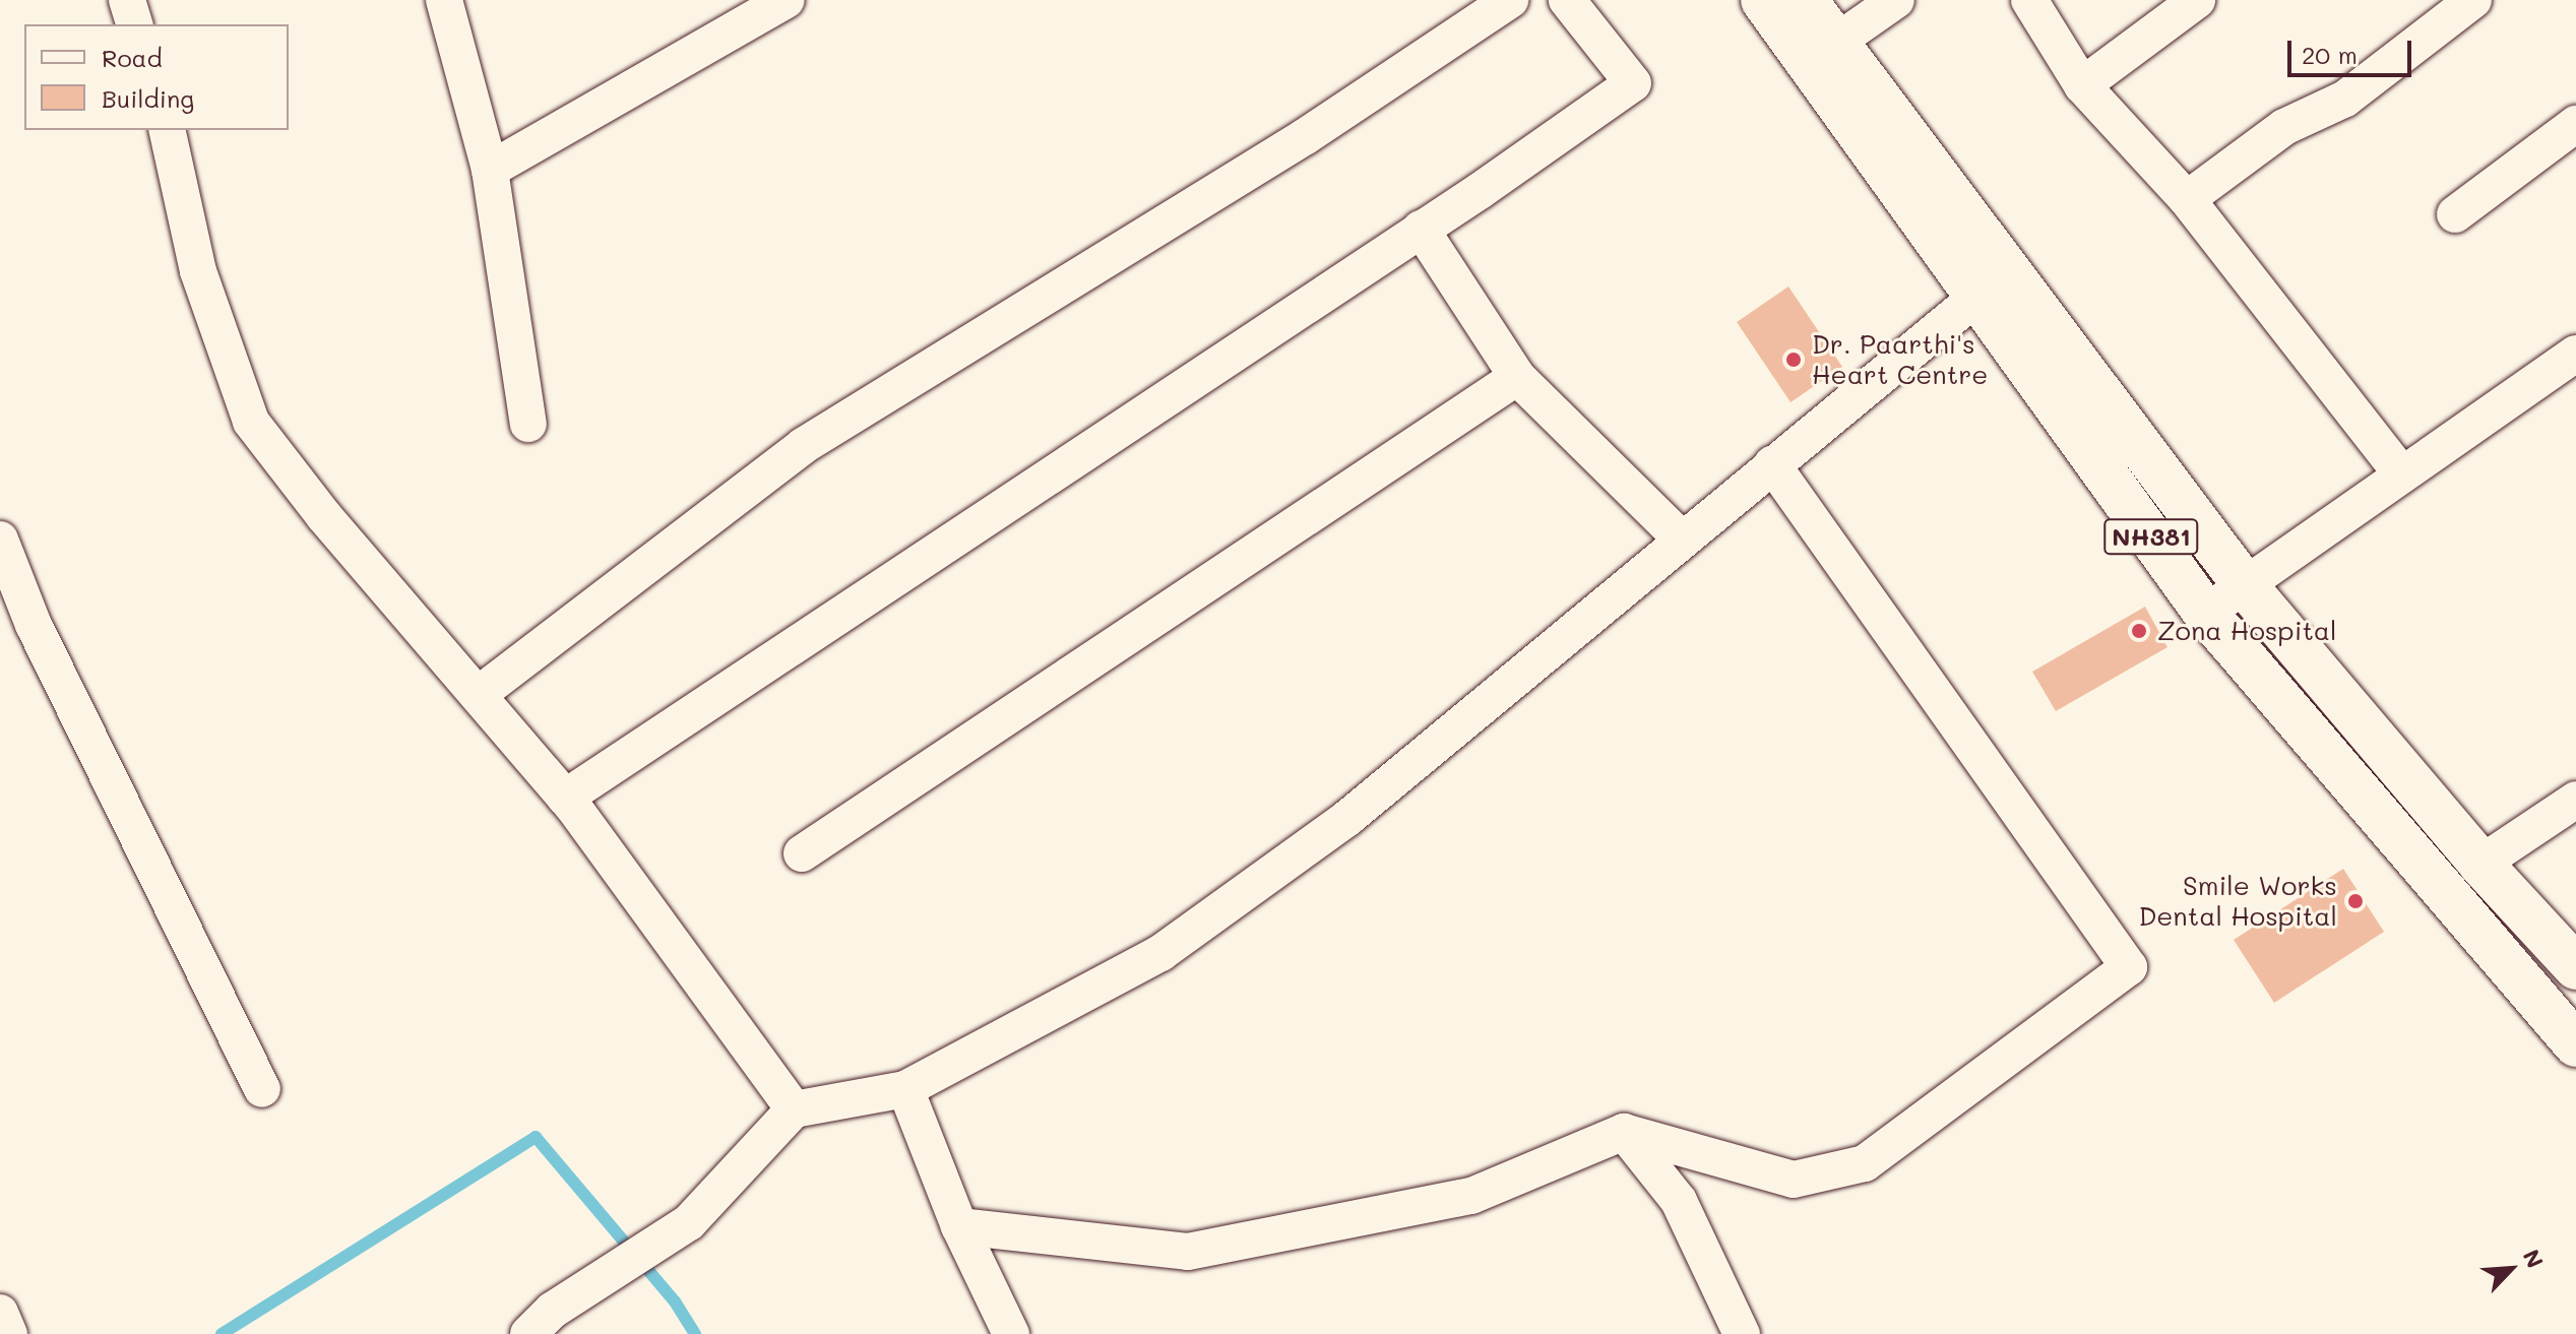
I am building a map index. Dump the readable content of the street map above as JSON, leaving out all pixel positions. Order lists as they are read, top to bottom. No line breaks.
{"streets":{"highway":["NH381"]},"places":["Dr. Paarthi's Heart Centre","Zona Hospital","Smile Works Dental Hospital"],"legend":["Road","Building"],"scale_bar":"20 m","north":"top right"}
